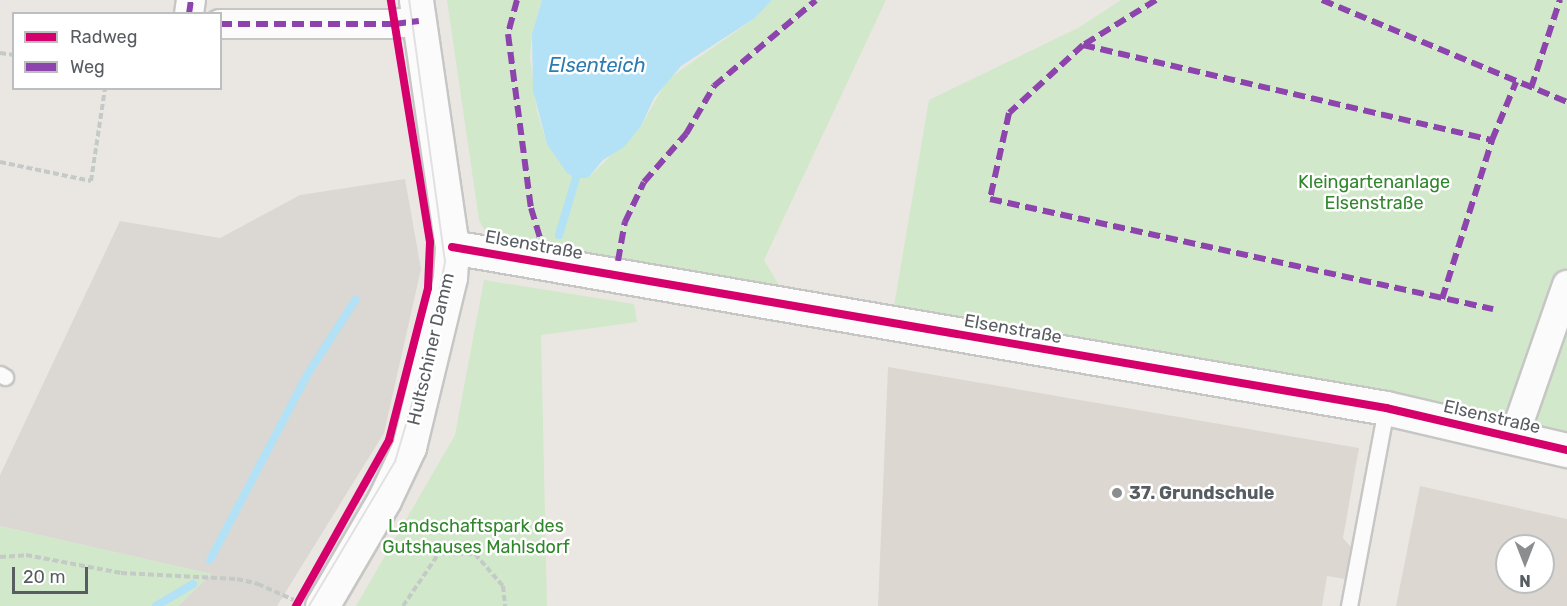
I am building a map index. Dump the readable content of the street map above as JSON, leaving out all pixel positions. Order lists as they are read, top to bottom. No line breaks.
{"streets":{"street":["Elsenstraße","Hultschiner Damm"]},"crossings":[["Elsenstraße","Hultschiner Damm"]],"water":["Elsenteich"],"parks":["Kleingartenanlage Elsenstraße","Landschaftspark des Gutshauses Mahlsdorf"],"places":["37. Grundschule"],"legend":["Radweg","Weg"],"scale_bar":"20 m","north":"bottom"}
